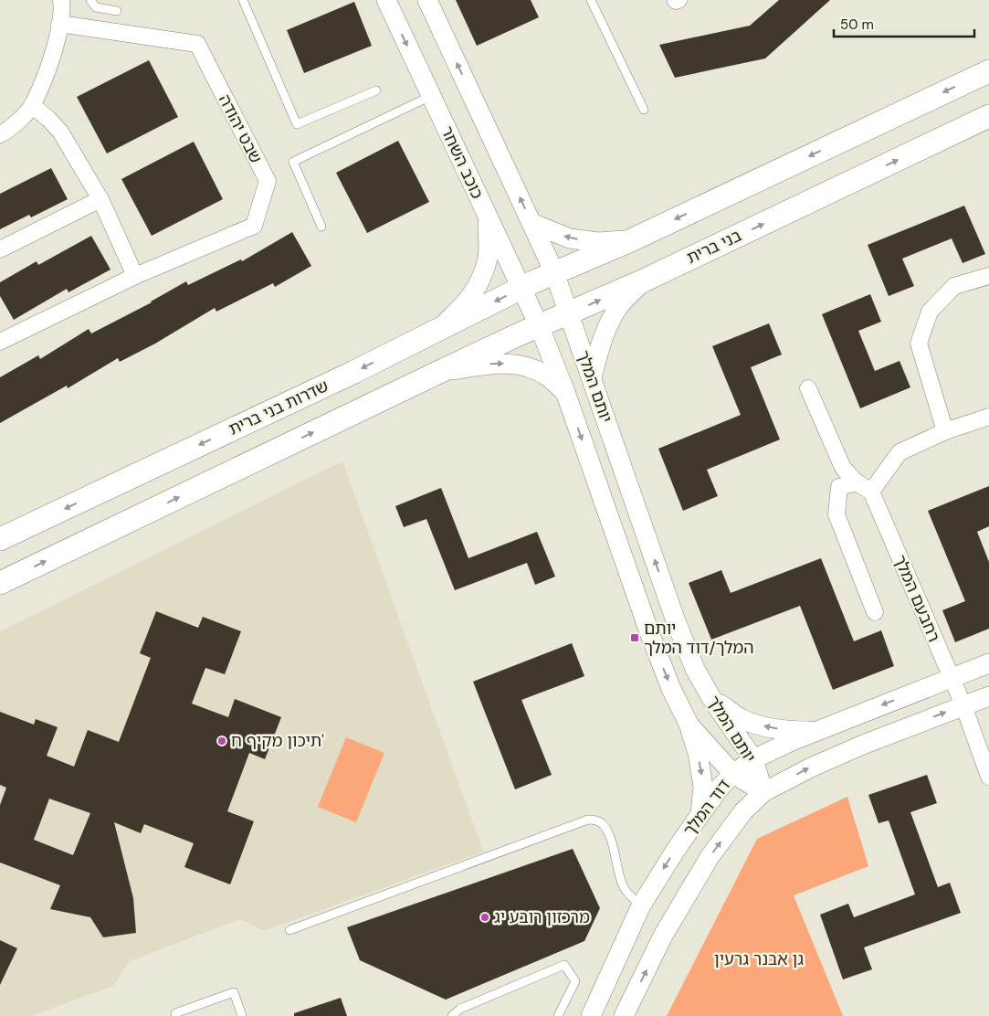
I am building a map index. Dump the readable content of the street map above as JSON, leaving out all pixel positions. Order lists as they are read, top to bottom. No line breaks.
{"streets":{"main road":["בני ברית","שדרות בני ברית"],"street":["שבט יהודה","כוכב השחר","יותם המלך","רחבעם המלך","דוד המלך"]},"crossings":[["כוכב השחר","בני ברית"],["כוכב השחר","יותם המלך"],["כוכב השחר","שדרות בני ברית"],["בני ברית","יותם המלך"],["יותם המלך","שדרות בני ברית"],["יותם המלך","דוד המלך"],["רחבעם המלך","דוד המלך"]],"parks":["גן אבנר גרעין"],"places":{"transit":["יותם המלך/דוד המלך"],"other":["תיכון מקיף ח'","מרכזון רובע יג"]},"scale_bar":"50 m"}
